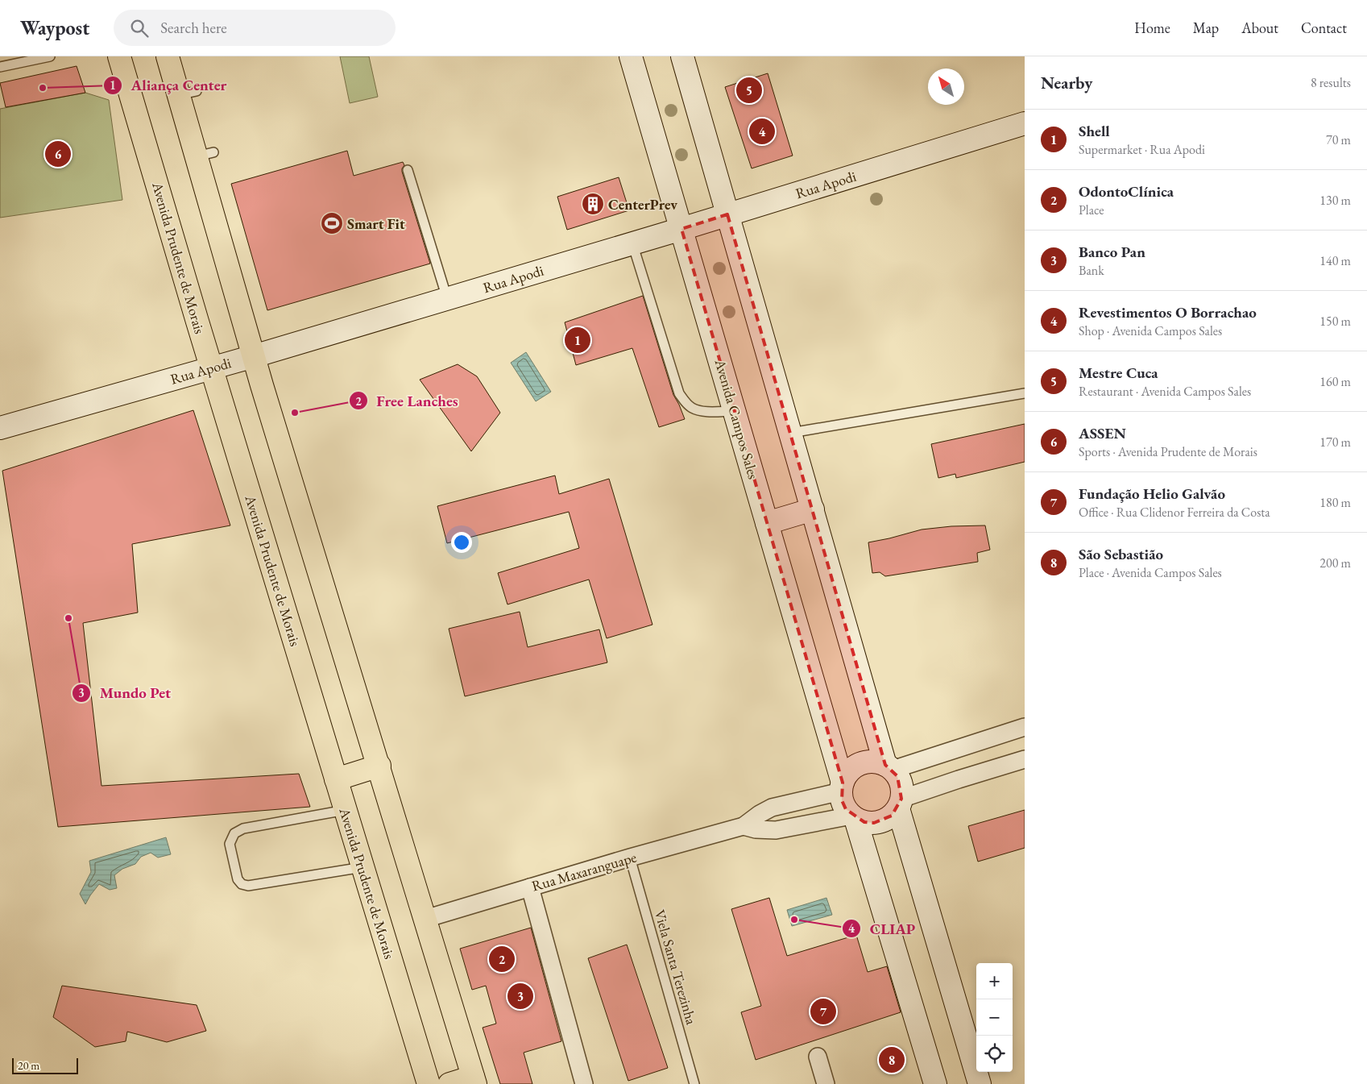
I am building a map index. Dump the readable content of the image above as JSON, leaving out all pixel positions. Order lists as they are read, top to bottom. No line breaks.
{"streets":{"main road":["Avenida Prudente de Morais"],"street":["Rua Apodi","Avenida Campos Sales","Rua Maxaranguape"],"lane":["Viela Santa Terezinha"]},"crossings":[["Rua Apodi","Avenida Prudente de Morais"],["Rua Apodi","Avenida Campos Sales"],["Avenida Campos Sales","Rua Maxaranguape"],["Rua Maxaranguape","Viela Santa Terezinha"]],"places":{"other":["Aliança Center","Free Lanches","Mundo Pet","CLIAP"],"building":["CenterPrev"],"sports":["Smart Fit"]},"scale_bar":"20 m","north":"top left","page":{"header":"Waypost","search":"Search here","nav":["Home","Map","About","Contact"],"heading":["Nearby","8 results"],"pins":["5","4","6","1","2","3","7","8"],"list":[{"mark":"1","name":"Shell","note":"Supermarket · Rua Apodi","value":"70 m"},{"mark":"2","name":"OdontoClínica","note":"Place","value":"130 m"},{"mark":"3","name":"Banco Pan","note":"Bank","value":"140 m"},{"mark":"4","name":"Revestimentos O Borrachao","note":"Shop · Avenida Campos Sales","value":"150 m"},{"mark":"5","name":"Mestre Cuca","note":"Restaurant · Avenida Campos Sales","value":"160 m"},{"mark":"6","name":"ASSEN","note":"Sports · Avenida Prudente de Morais","value":"170 m"},{"mark":"7","name":"Fundação Helio Galvão","note":"Office · Rua Clidenor Ferreira da Costa","value":"180 m"},{"mark":"8","name":"São Sebastião","note":"Place · Avenida Campos Sales","value":"200 m"}],"map_buttons":["+","−"],"scale":"20 m"}}
